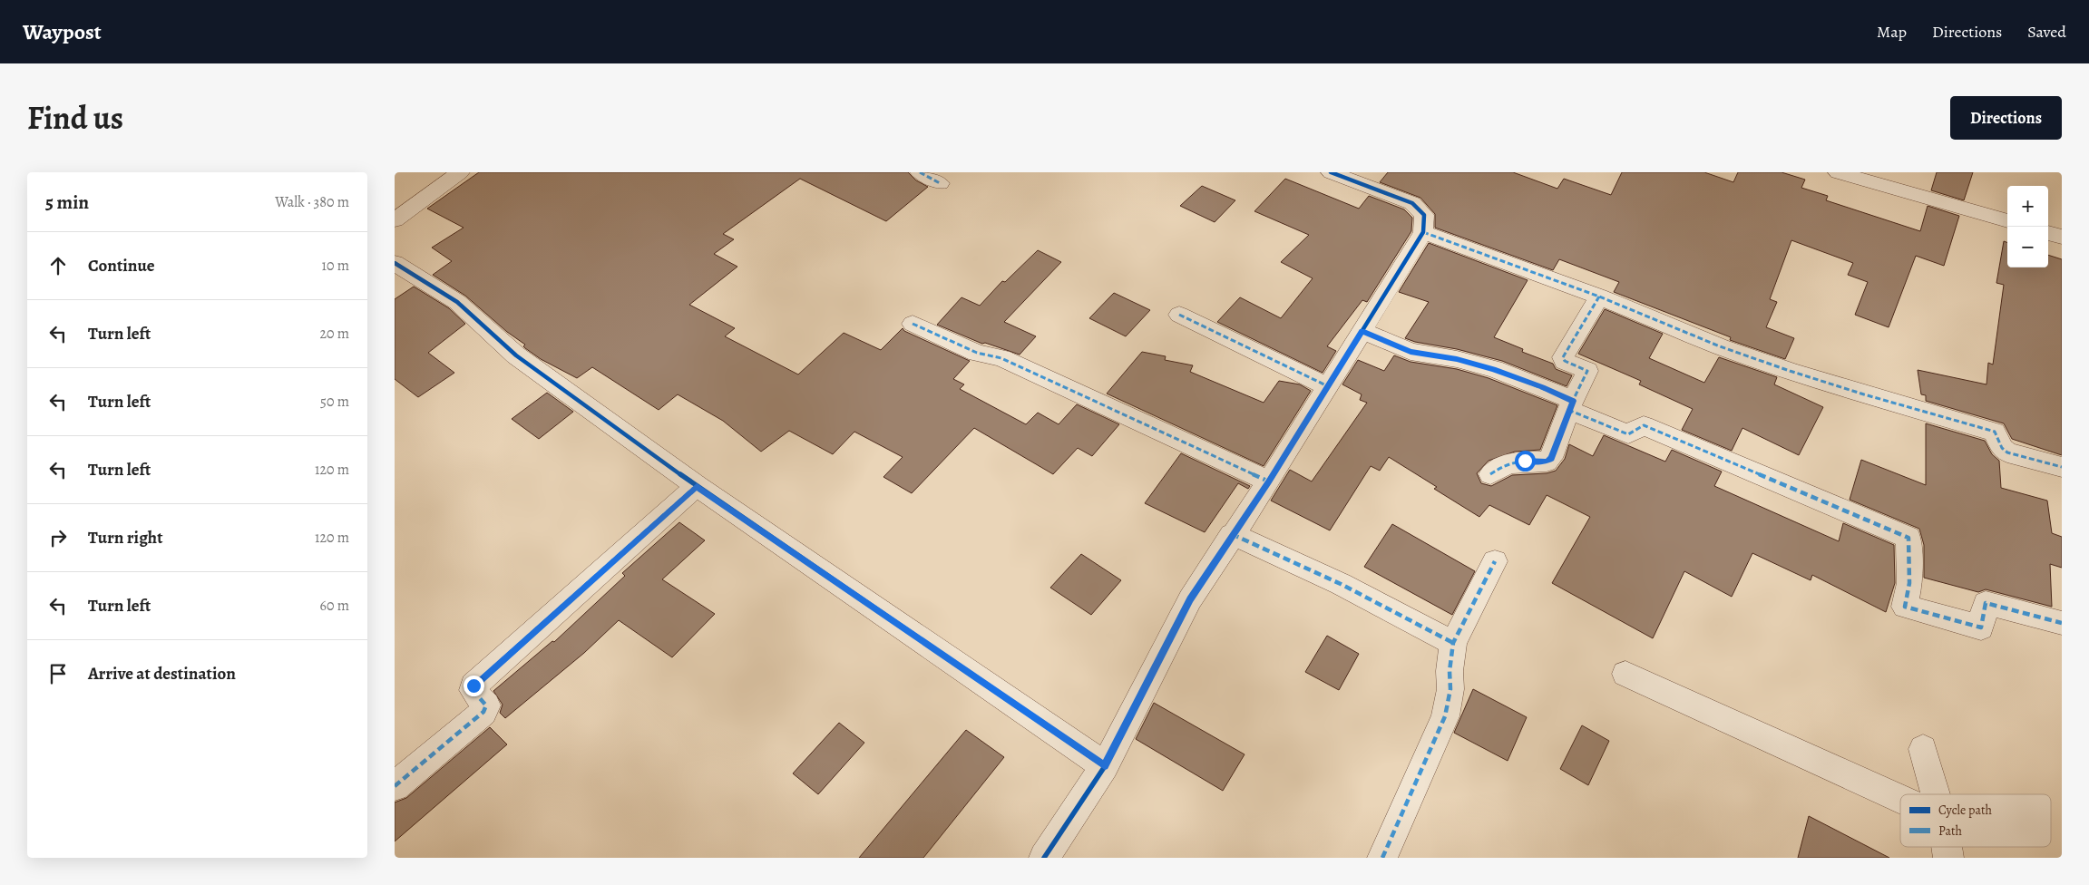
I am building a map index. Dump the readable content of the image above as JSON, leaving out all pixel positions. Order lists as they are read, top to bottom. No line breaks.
{"legend":["Cycle path","Path"],"page":{"header":"Waypost","nav":["Map","Directions","Saved"],"title":"Find us","buttons":"Directions","heading":["5 min","Walk · 380 m"],"map_buttons":["+","−"],"list":[["Continue","10 m"],["Turn left","20 m"],["Turn left","50 m"],["Turn left","120 m"],["Turn right","120 m"],["Turn left","60 m"],"Arrive at destination"]}}
